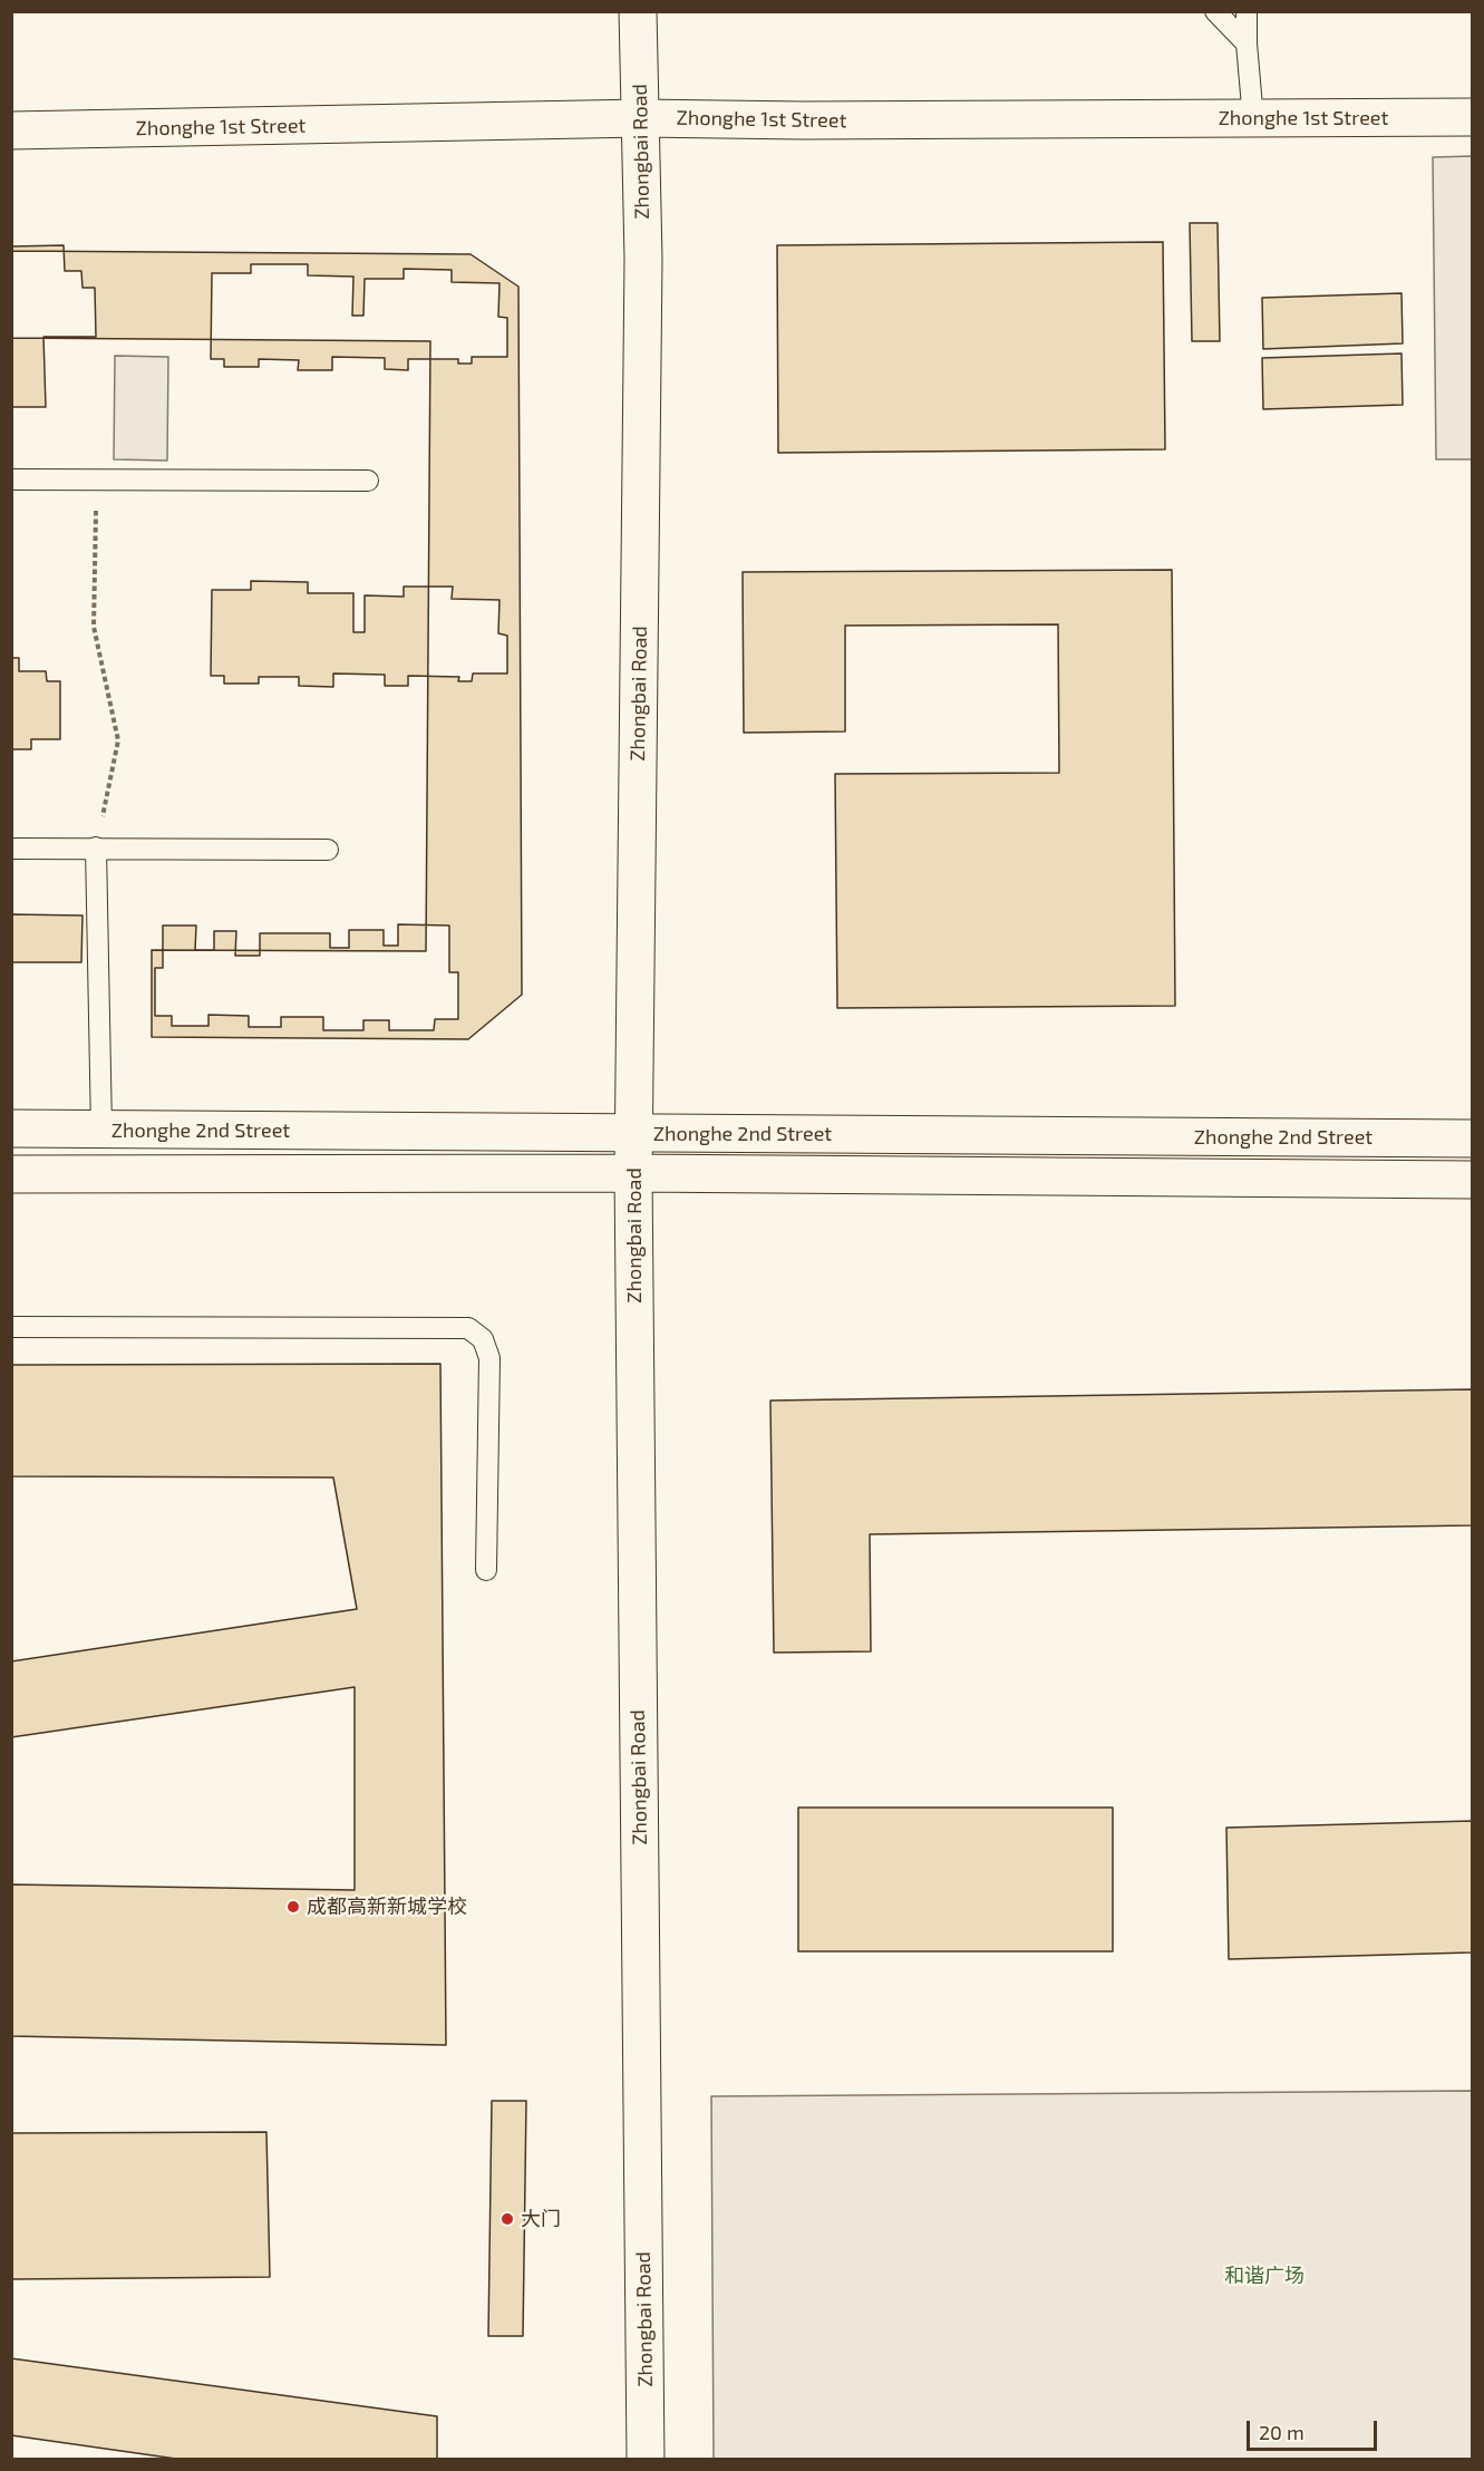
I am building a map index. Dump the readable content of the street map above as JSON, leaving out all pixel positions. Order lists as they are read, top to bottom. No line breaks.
{"streets":{"street":["Zhonghe 1st Street","Zhongbai Road","Zhonghe 2nd Street"]},"crossings":[["Zhonghe 1st Street","Zhongbai Road"],["Zhongbai Road","Zhonghe 2nd Street"]],"parks":["和谐广场"],"places":["成都高新新城学校","大门"],"scale_bar":"20 m"}
